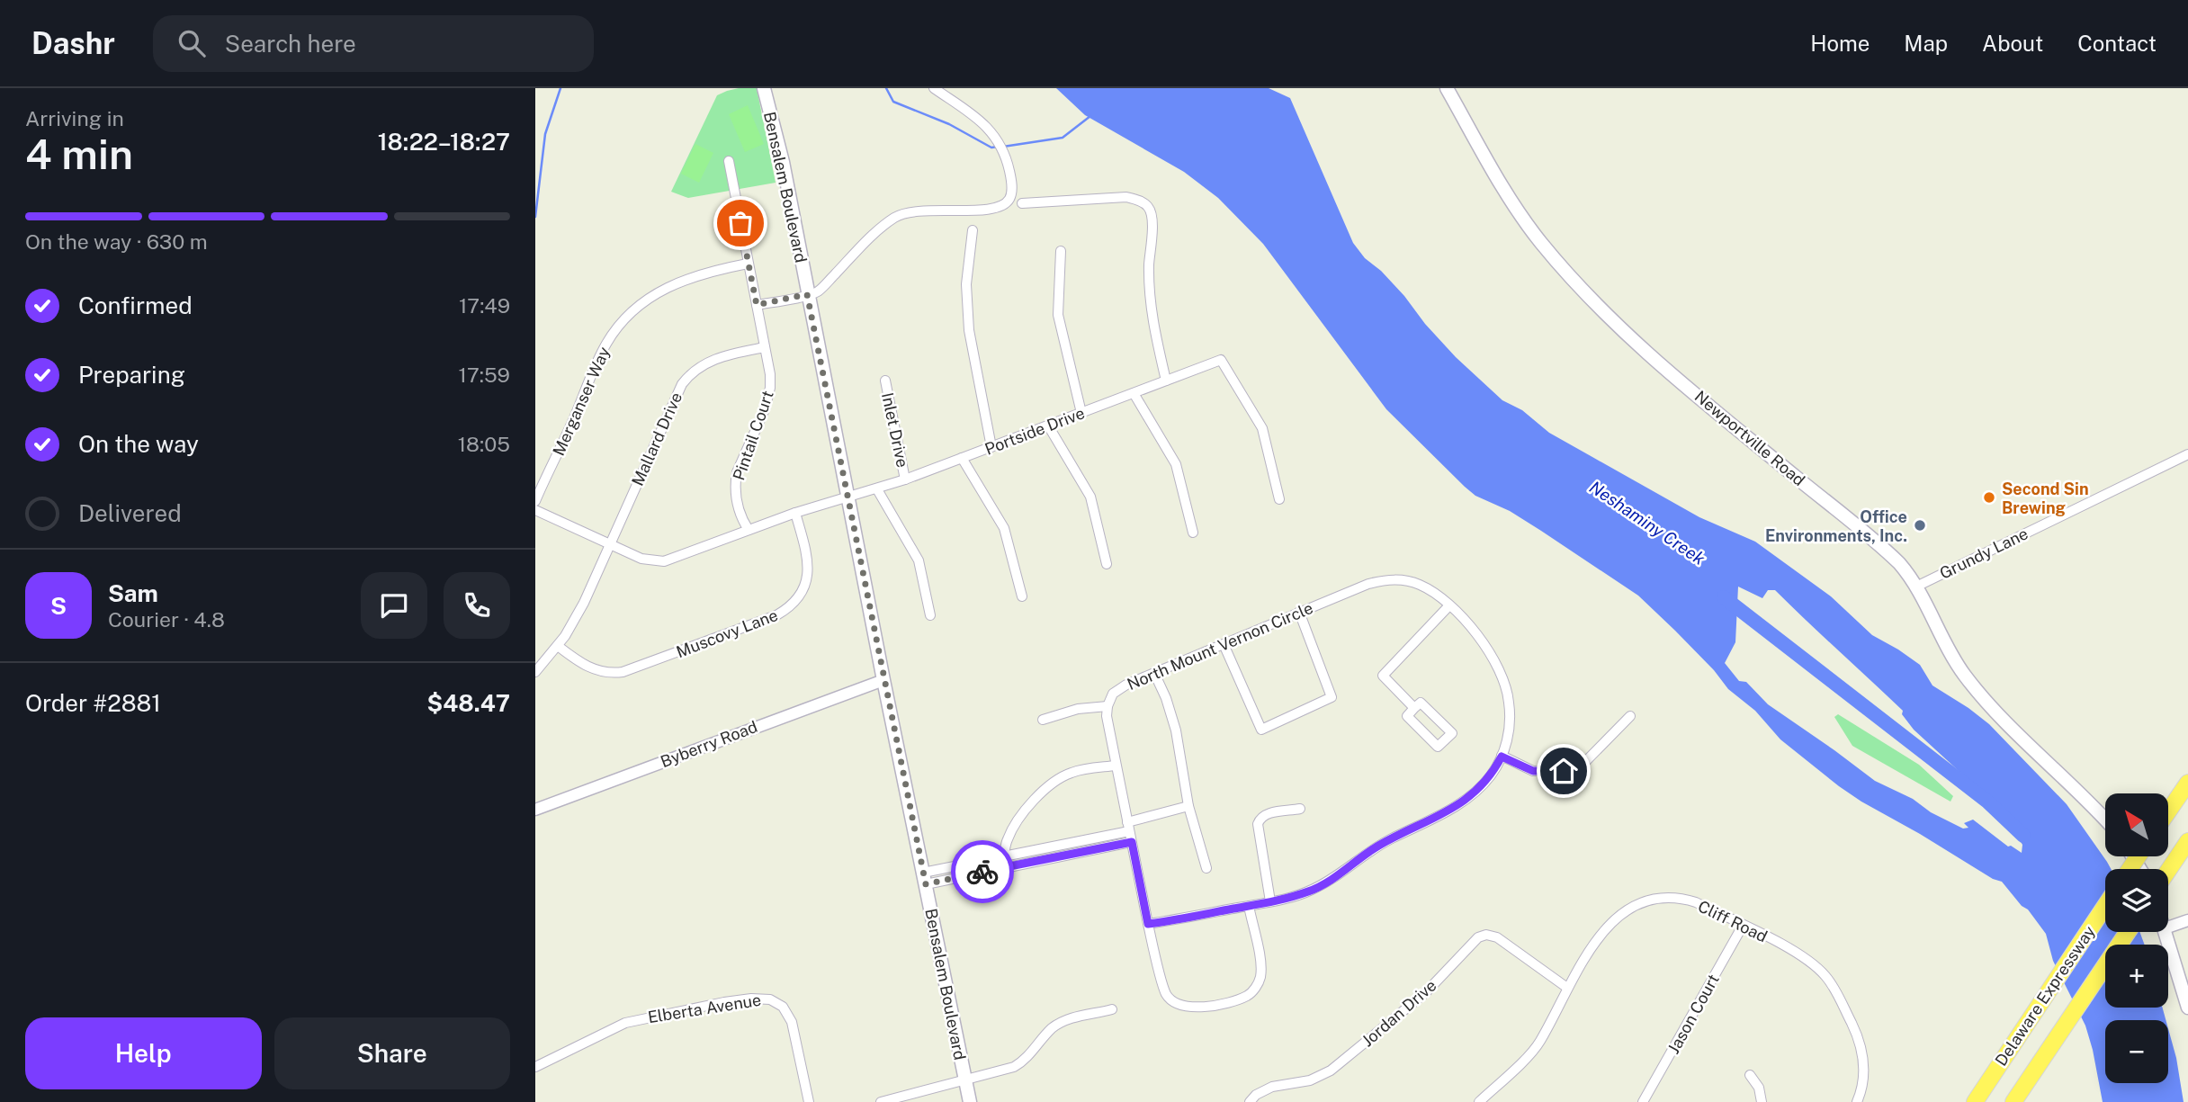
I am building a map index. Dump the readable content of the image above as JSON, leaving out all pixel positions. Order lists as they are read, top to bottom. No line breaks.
{"streets":{"highway":["Delaware Expressway"],"main road":["Bensalem Boulevard","Newportville Road"],"street":["Merganser Way","Inlet Drive","Portside Drive","Pintail Court","Mallard Drive","Grundy Lane","Muscovy Lane","North Mount Vernon Circle","Byberry Road","Cliff Road","Elberta Avenue","Jordan Drive","Jason Court"]},"crossings":[["Bensalem Boulevard","Portside Drive"],["Bensalem Boulevard","Byberry Road"],["Merganser Way","Pintail Court"],["Inlet Drive","Portside Drive"],["Pintail Court","Mallard Drive"],["Newportville Road","Grundy Lane"],["Mallard Drive","Muscovy Lane"],["Cliff Road","Jordan Drive"],["Cliff Road","Jason Court"]],"water":["Neshaminy Creek"],"places":["Second Sin Brewing","Office Environments, Inc."],"north":"top left","page":{"header":"Dashr","search":"Search here","nav":["Home","Map","About","Contact"],"heading":["4 min","Arriving in","18:22–18:27"],"panel":["Sam","Courier · 4.8","Order #2881","$48.47"],"bar":"On the way · 630 m","list":[["Confirmed","17:49"],["Preparing","17:59"],["On the way","18:05"],"Delivered"],"round":"S","map_buttons":["+","−"],"buttons":["Help","Share"]}}
